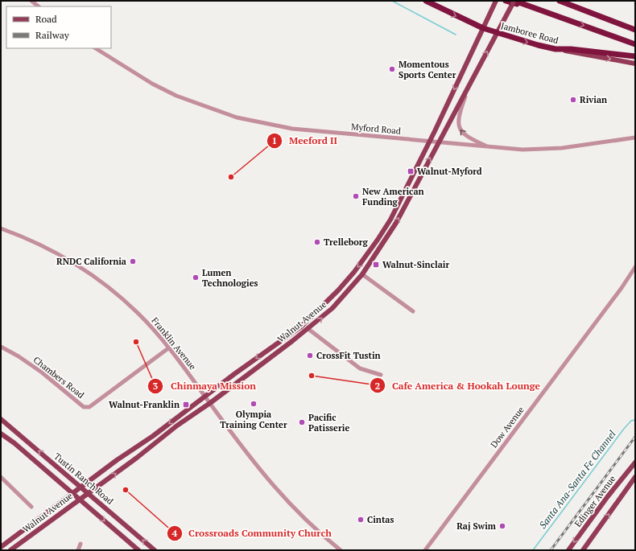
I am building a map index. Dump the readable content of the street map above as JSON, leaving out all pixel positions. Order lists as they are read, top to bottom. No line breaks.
{"streets":{"highway":["Jamboree Road"],"main road":["Walnut Avenue","Tustin Ranch Road","Edinger Avenue"],"street":["Myford Road","Franklin Avenue","Chambers Road","Dow Avenue"]},"crossings":[["Jamboree Road","Walnut Avenue"],["Myford Road","Walnut Avenue"],["Walnut Avenue","Franklin Avenue"],["Walnut Avenue","Tustin Ranch Road"],["Franklin Avenue","Chambers Road"]],"water":["Santa Ana-Santa Fe Channel"],"places":{"other":["Momentous Sports Center","Rivian","Meeford II","New American Funding","Trelleborg","RNDC California","Lumen Technologies","Chinmaya Mission","CrossFit Tustin","Cafe America & Hookah Lounge","Olympia Training Center","Pacific Patisserie","Crossroads Community Church","Cintas","Raj Swim"],"transit":["Walnut-Myford","Walnut-Sinclair","Walnut-Franklin"]},"legend":["Road","Railway"]}
